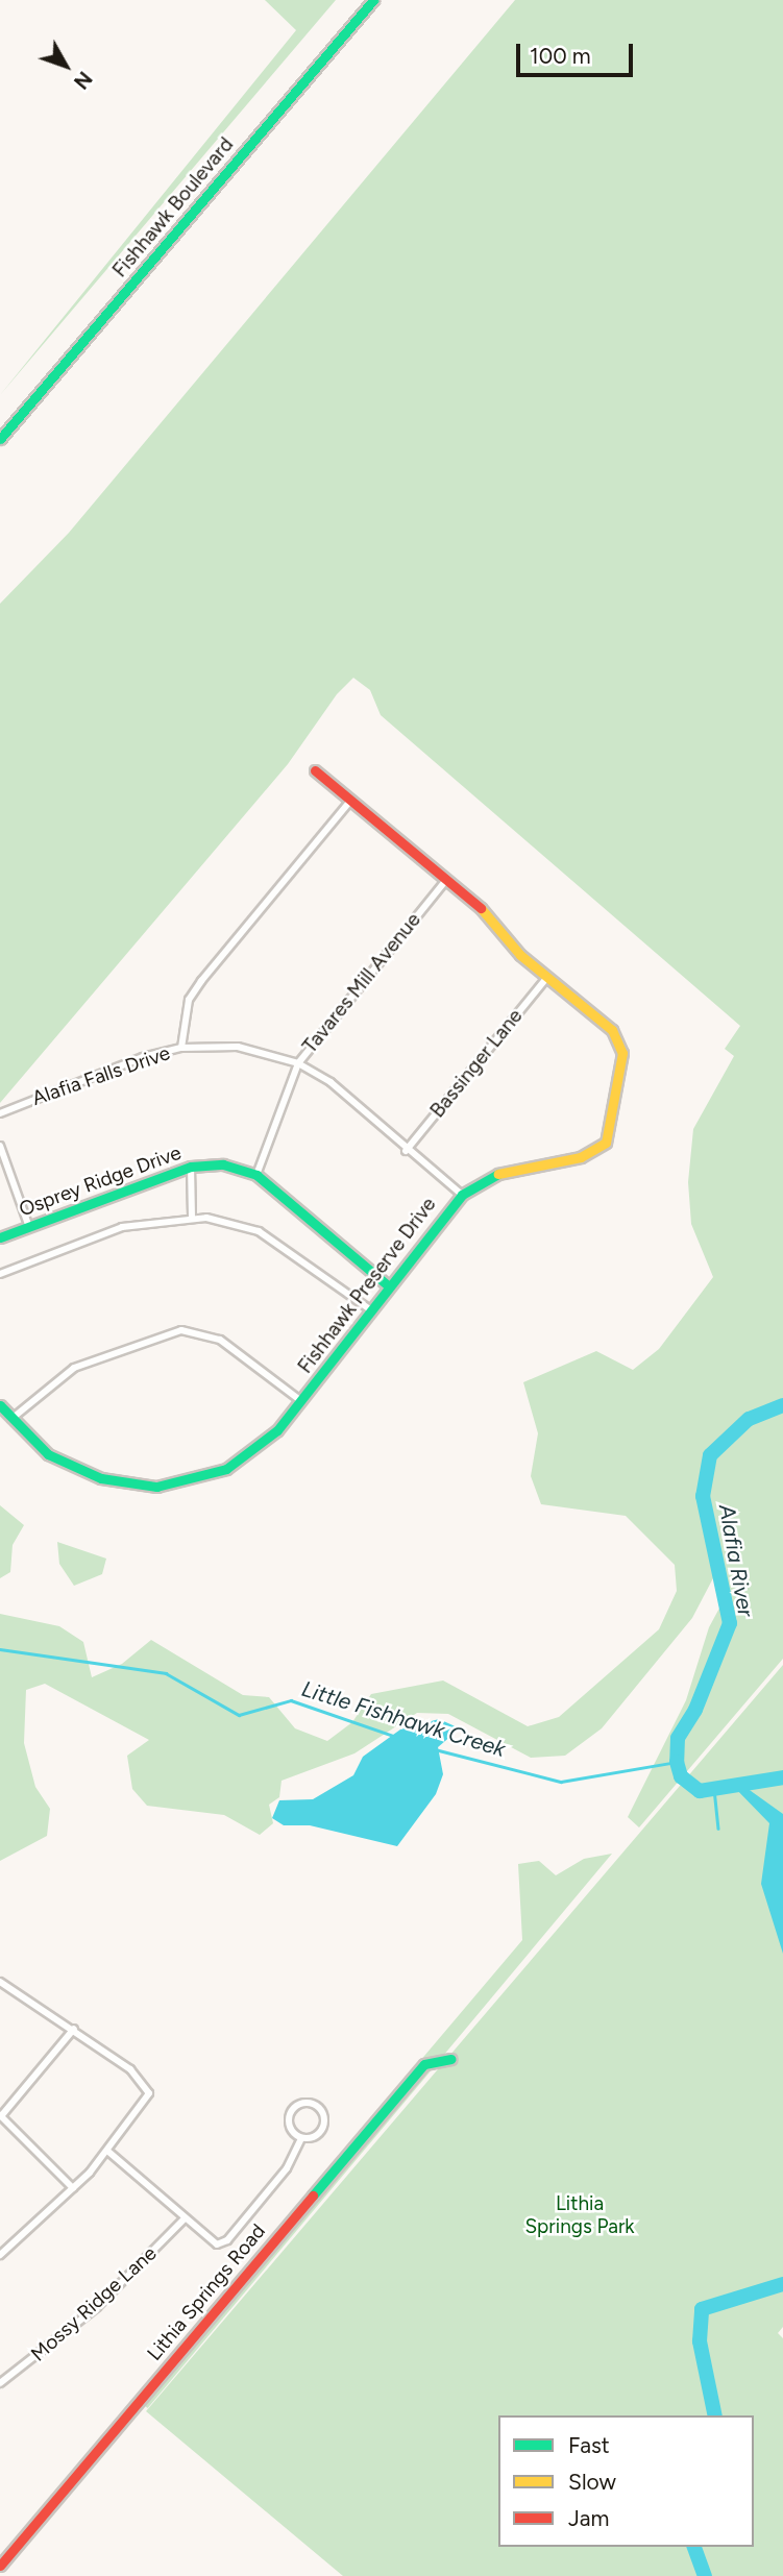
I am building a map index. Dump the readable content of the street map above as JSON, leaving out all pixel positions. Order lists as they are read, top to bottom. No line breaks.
{"streets":{"street":["Fishhawk Boulevard","Tavares Mill Avenue","Bassinger Lane","Alafia Falls Drive","Osprey Ridge Drive","Fishhawk Preserve Drive","Lithia Springs Road","Mossy Ridge Lane"]},"crossings":[["Tavares Mill Avenue","Alafia Falls Drive"],["Tavares Mill Avenue","Osprey Ridge Drive"],["Tavares Mill Avenue","Fishhawk Preserve Drive"],["Bassinger Lane","Alafia Falls Drive"],["Bassinger Lane","Fishhawk Preserve Drive"],["Alafia Falls Drive","Fishhawk Preserve Drive"],["Osprey Ridge Drive","Fishhawk Preserve Drive"]],"water":["Alafia River","Little Fishhawk Creek"],"parks":["Lithia Springs Park"],"legend":["Fast","Slow","Jam"],"scale_bar":"100 m","north":"bottom right"}
